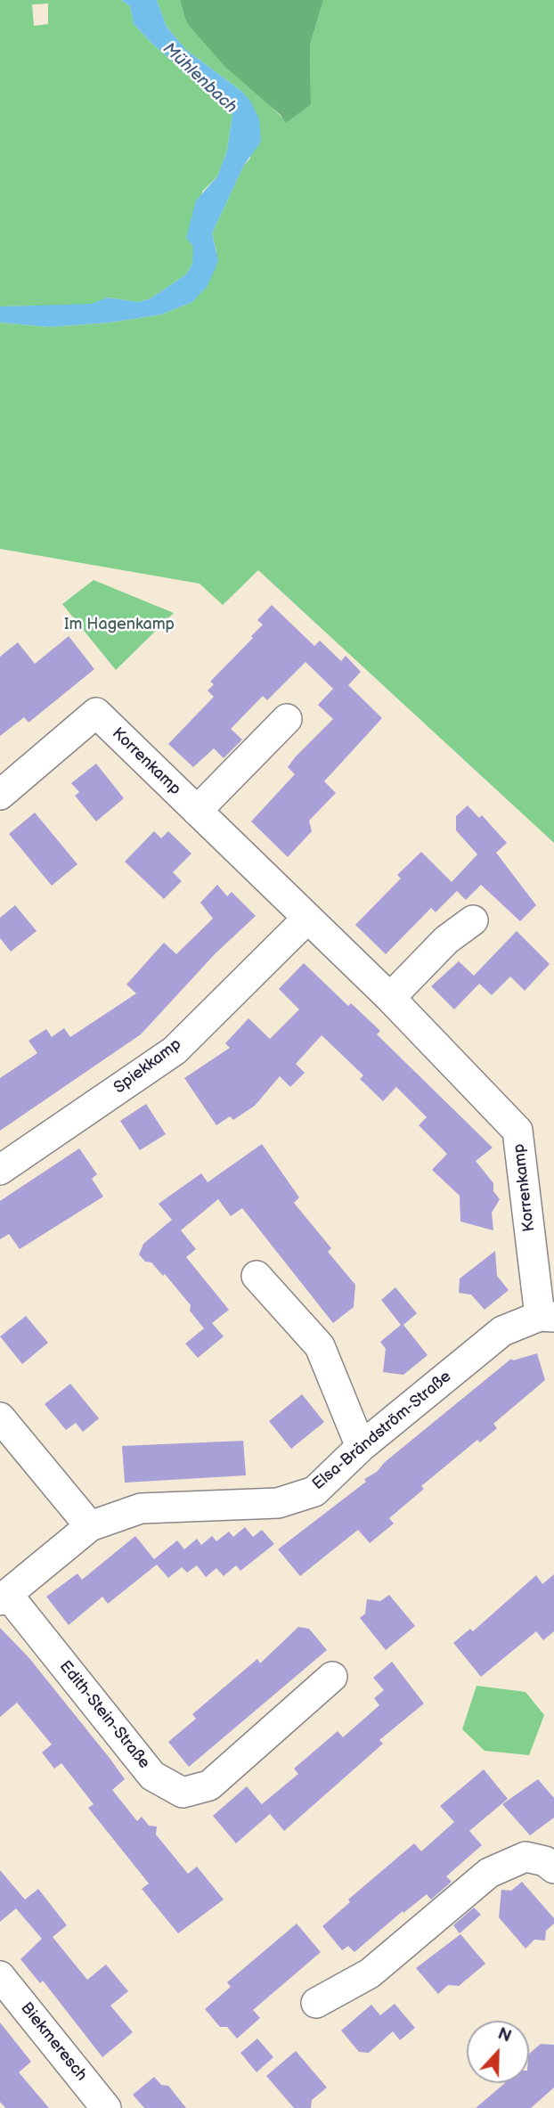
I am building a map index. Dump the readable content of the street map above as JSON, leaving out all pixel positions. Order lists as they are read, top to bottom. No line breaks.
{"streets":{"street":["Korrenkamp","Spiekkamp","Elsa-Brändström-Straße","Edith-Stein-Straße","Biekmeresch"]},"crossings":[["Korrenkamp","Spiekkamp"],["Korrenkamp","Elsa-Brändström-Straße"],["Elsa-Brändström-Straße","Edith-Stein-Straße"]],"water":["Mühlenbach"],"parks":["Im Hagenkamp"],"north":"top"}
